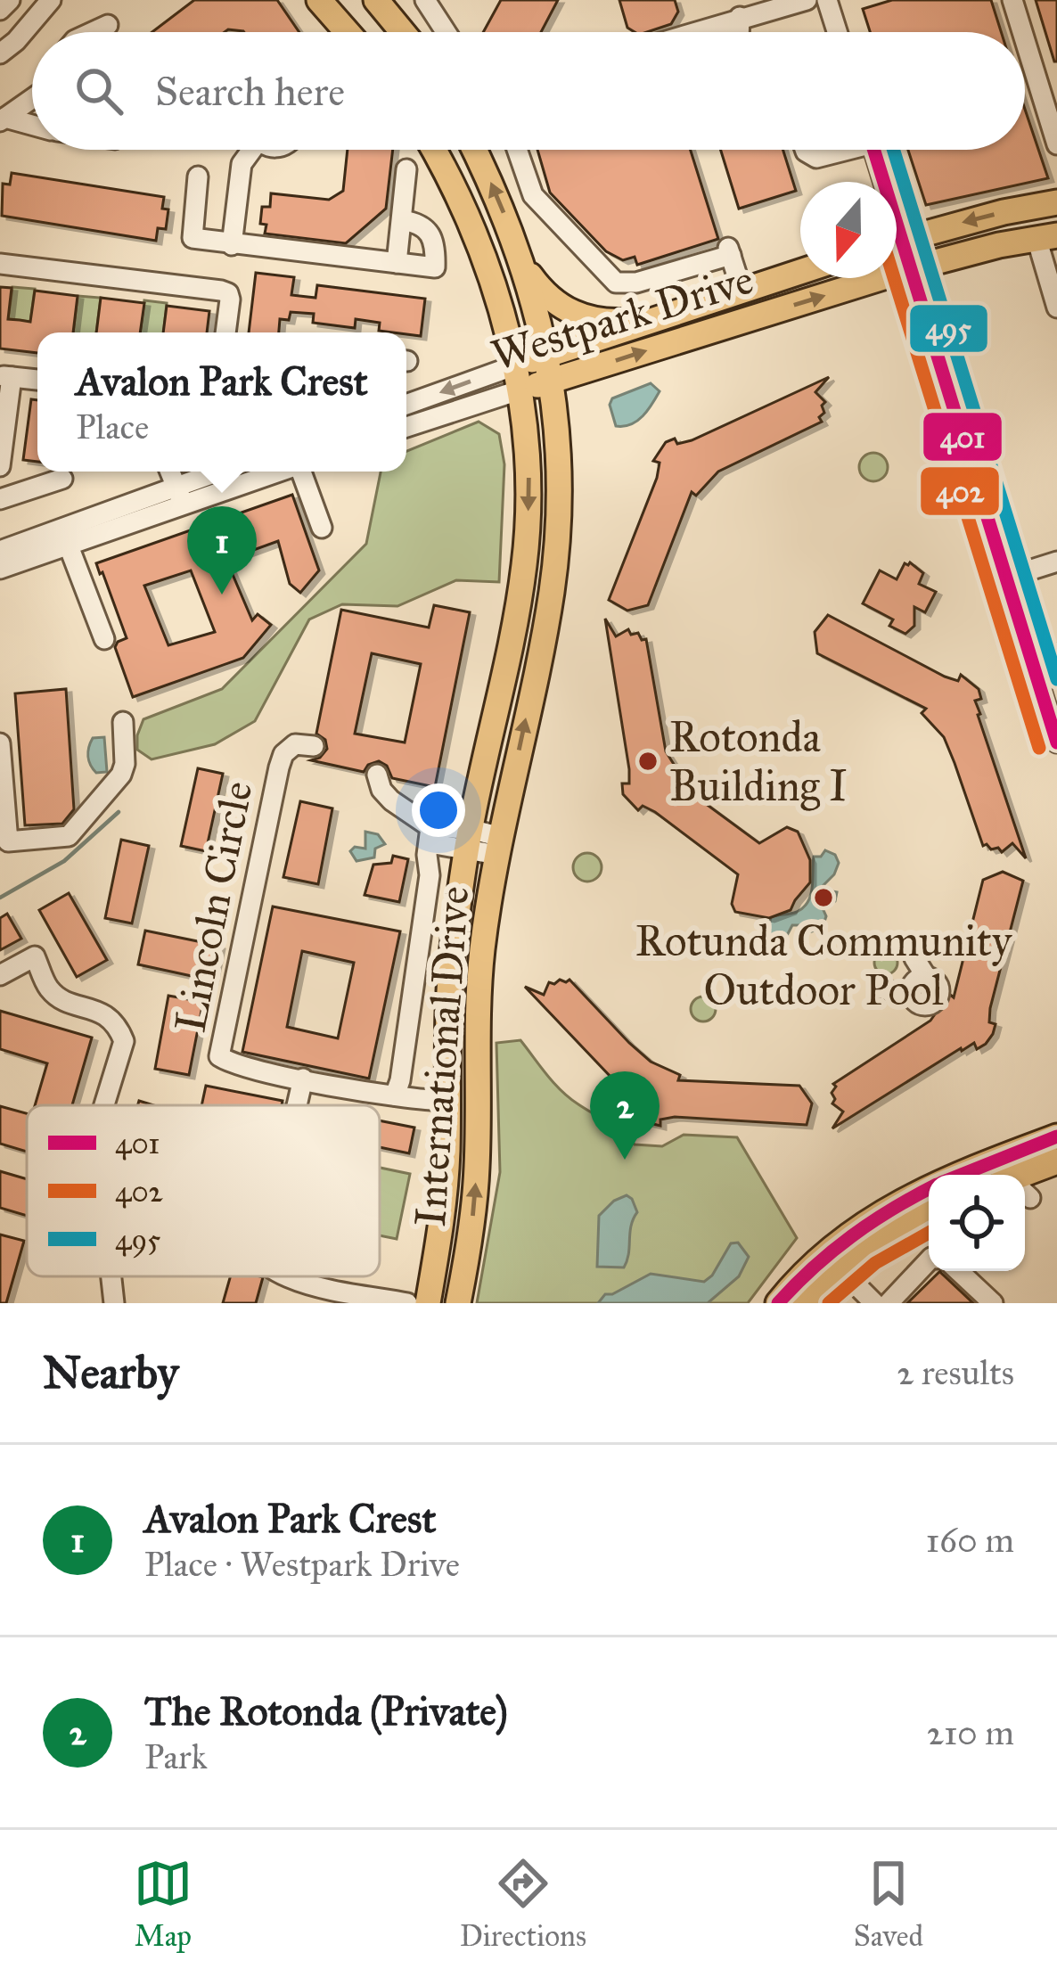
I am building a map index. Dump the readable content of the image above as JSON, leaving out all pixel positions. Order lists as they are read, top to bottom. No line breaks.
{"streets":{"main road":["Westpark Drive","International Drive"],"street":["Lincoln Circle"]},"crossings":[["Westpark Drive","International Drive"],["Lincoln Circle","International Drive"]],"places":["Rotonda Building I","Rotunda Community Outdoor Pool"],"lines":["transit line 401","transit line 495","transit line 402"],"legend":["401","402","495"],"north":"bottom","page":{"search":"Search here","popup":["Avalon Park Crest","Place"],"pins":["1","2"],"heading":["Nearby","2 results"],"list":[{"mark":"1","name":"Avalon Park Crest","note":"Place · Westpark Drive","value":"160 m"},{"mark":"2","name":"The Rotonda (Private)","note":"Park","value":"210 m"}],"nav":["Map","Directions","Saved"]}}
